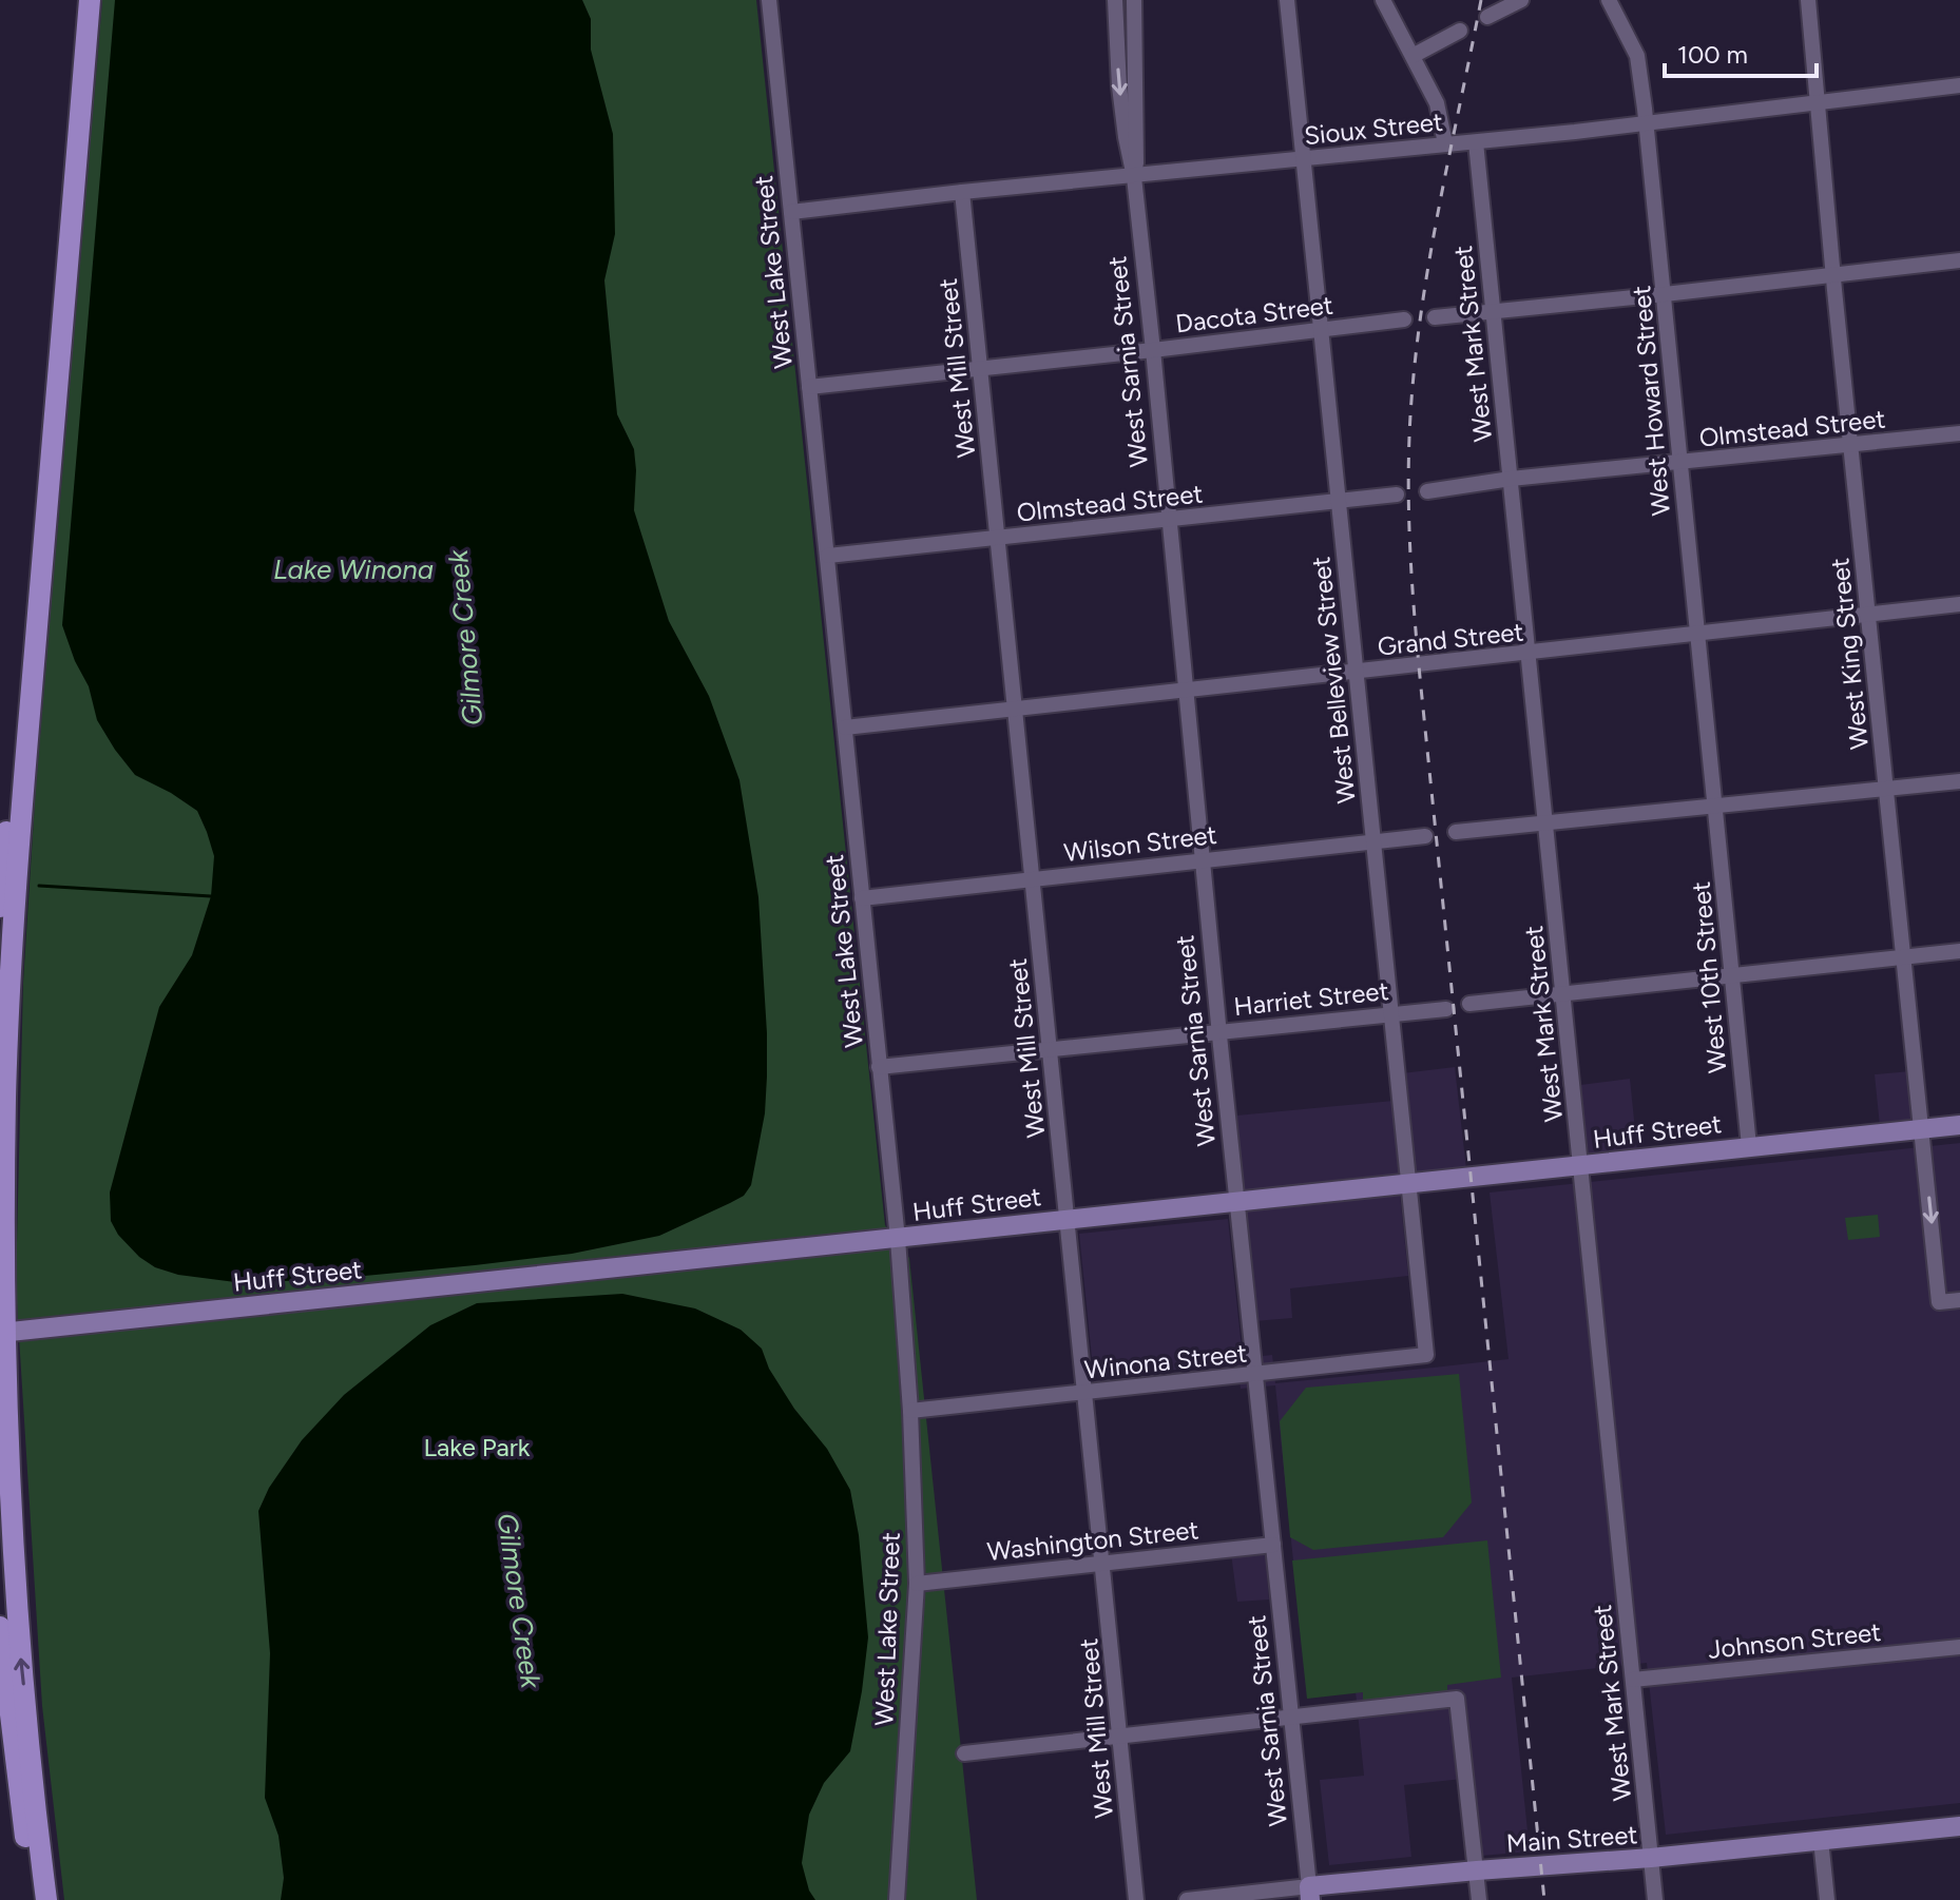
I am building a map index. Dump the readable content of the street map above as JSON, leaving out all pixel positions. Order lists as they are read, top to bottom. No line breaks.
{"streets":{"main road":["Huff Street","Main Street"],"street":["Sioux Street","West Lake Street","Dacota Street","West Mark Street","West Sarnia Street","West Mill Street","West Howard Street","Olmstead Street","Grand Street","West King Street","West Belleview Street","Wilson Street","West 10th Street","Harriet Street","Winona Street","Washington Street","Johnson Street"]},"crossings":[["Sioux Street","West Lake Street"],["Sioux Street","West Mark Street"],["Sioux Street","West Sarnia Street"],["Sioux Street","West Mill Street"],["Sioux Street","West Howard Street"],["Sioux Street","West King Street"],["Sioux Street","West Belleview Street"],["West Lake Street","Dacota Street"],["West Lake Street","Olmstead Street"],["West Lake Street","Grand Street"],["West Lake Street","Wilson Street"],["West Lake Street","Harriet Street"],["West Lake Street","Huff Street"],["West Lake Street","Winona Street"],["West Lake Street","Washington Street"],["Dacota Street","West Sarnia Street"],["Dacota Street","West Mill Street"],["Dacota Street","West Belleview Street"],["West Mark Street","Olmstead Street"],["West Mark Street","Grand Street"],["West Mark Street","Huff Street"],["West Mark Street","Johnson Street"],["West Mark Street","Main Street"],["West Sarnia Street","Olmstead Street"],["West Sarnia Street","Grand Street"],["West Sarnia Street","Wilson Street"],["West Sarnia Street","Harriet Street"],["West Sarnia Street","Huff Street"],["West Sarnia Street","Winona Street"],["West Sarnia Street","Washington Street"],["West Sarnia Street","Main Street"],["West Mill Street","Olmstead Street"],["West Mill Street","Grand Street"],["West Mill Street","Wilson Street"],["West Mill Street","Harriet Street"],["West Mill Street","Huff Street"],["West Mill Street","Winona Street"],["West Mill Street","Washington Street"],["West Howard Street","Olmstead Street"],["West Howard Street","Grand Street"],["West Howard Street","West 10th Street"],["Olmstead Street","West King Street"],["Olmstead Street","West Belleview Street"],["Grand Street","West King Street"],["Grand Street","West Belleview Street"],["West King Street","Huff Street"],["West Belleview Street","Wilson Street"],["West Belleview Street","Harriet Street"],["West Belleview Street","Huff Street"],["West Belleview Street","Winona Street"],["West 10th Street","Huff Street"]],"water":["Lake Winona","Gilmore Creek"],"parks":["Lake Park"],"scale_bar":"100 m"}
